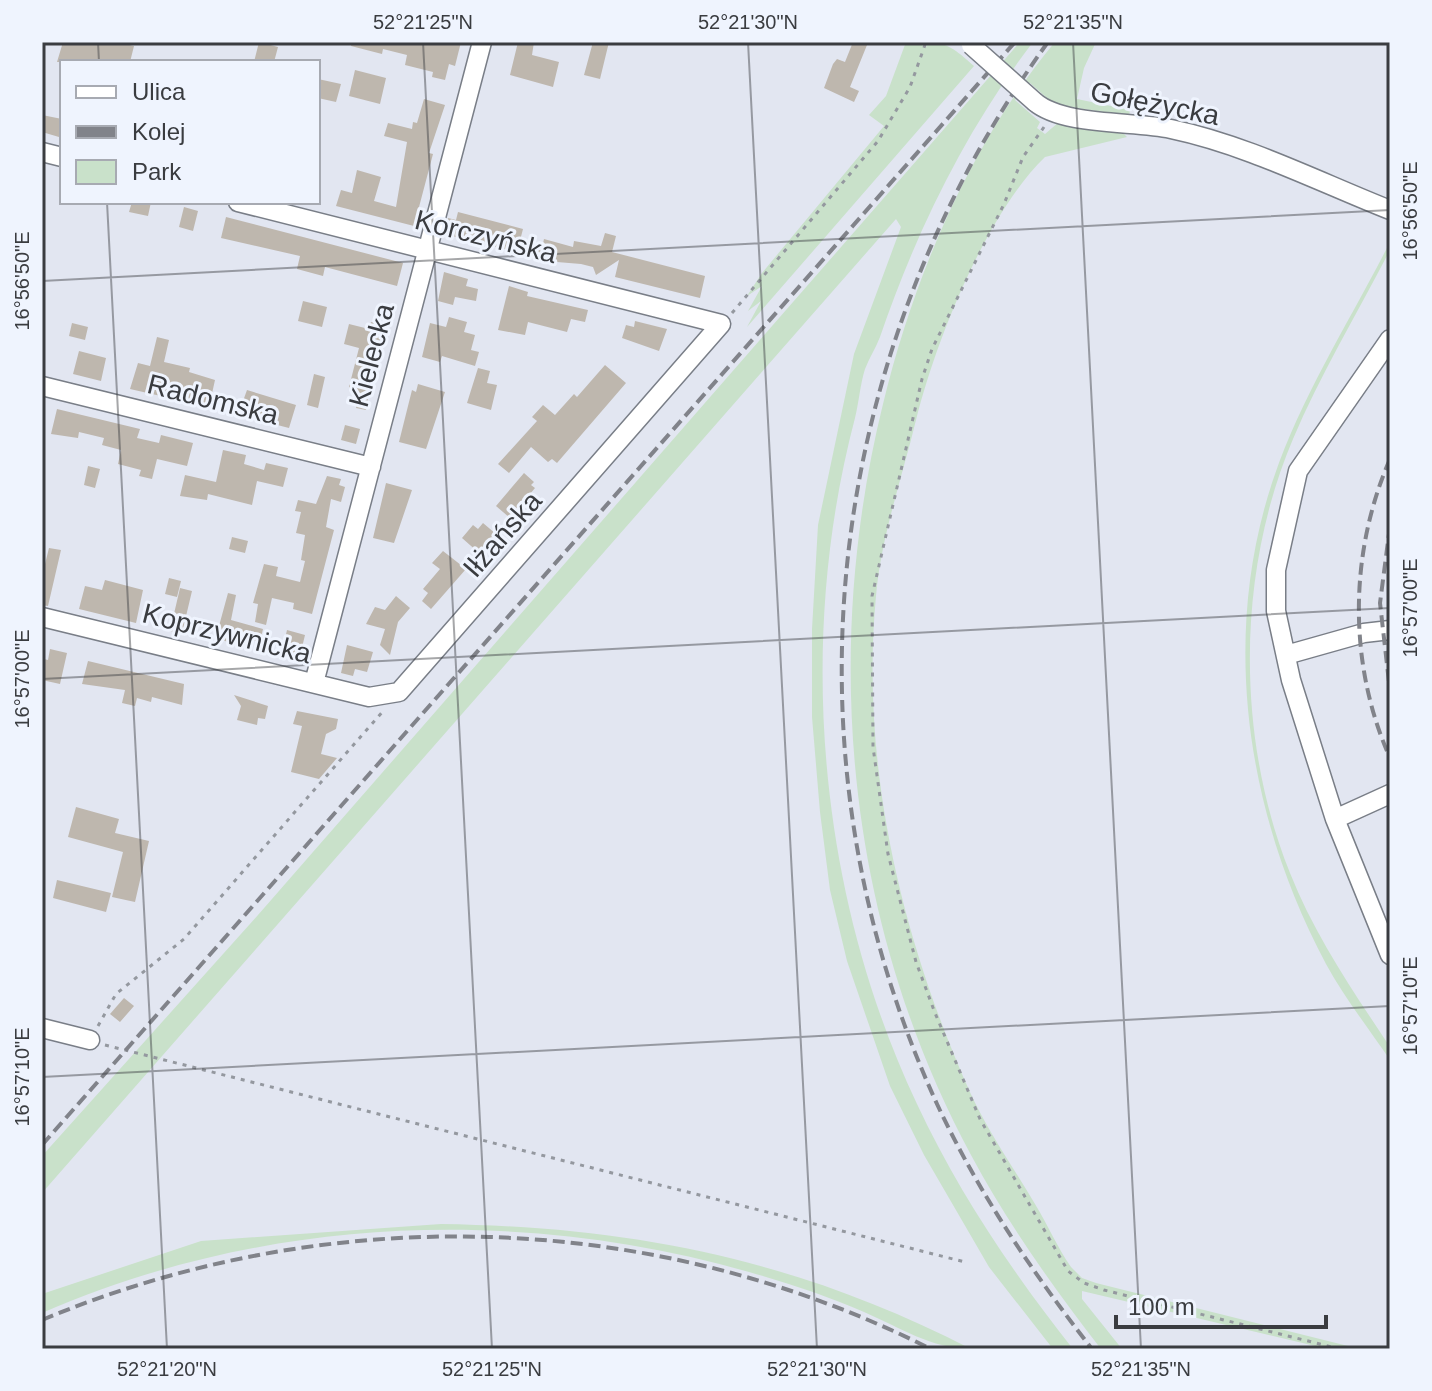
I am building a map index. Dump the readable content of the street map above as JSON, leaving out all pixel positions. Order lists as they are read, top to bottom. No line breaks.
{"streets":{"street":["Gołężycka","Korczyńska","Kielecka","Radomska","Iłżańska","Koprzywnicka"]},"crossings":[["Korczyńska","Kielecka"],["Korczyńska","Iłżańska"],["Kielecka","Radomska"],["Kielecka","Koprzywnicka"],["Iłżańska","Koprzywnicka"]],"legend":["Ulica","Kolej","Park"],"scale_bar":"100 m","coordinates":["52°21'25\"N","52°21'30\"N","52°21'35\"N","16°56'50\"E","16°57'00\"E","16°57'10\"E","52°21'20\"N"]}
